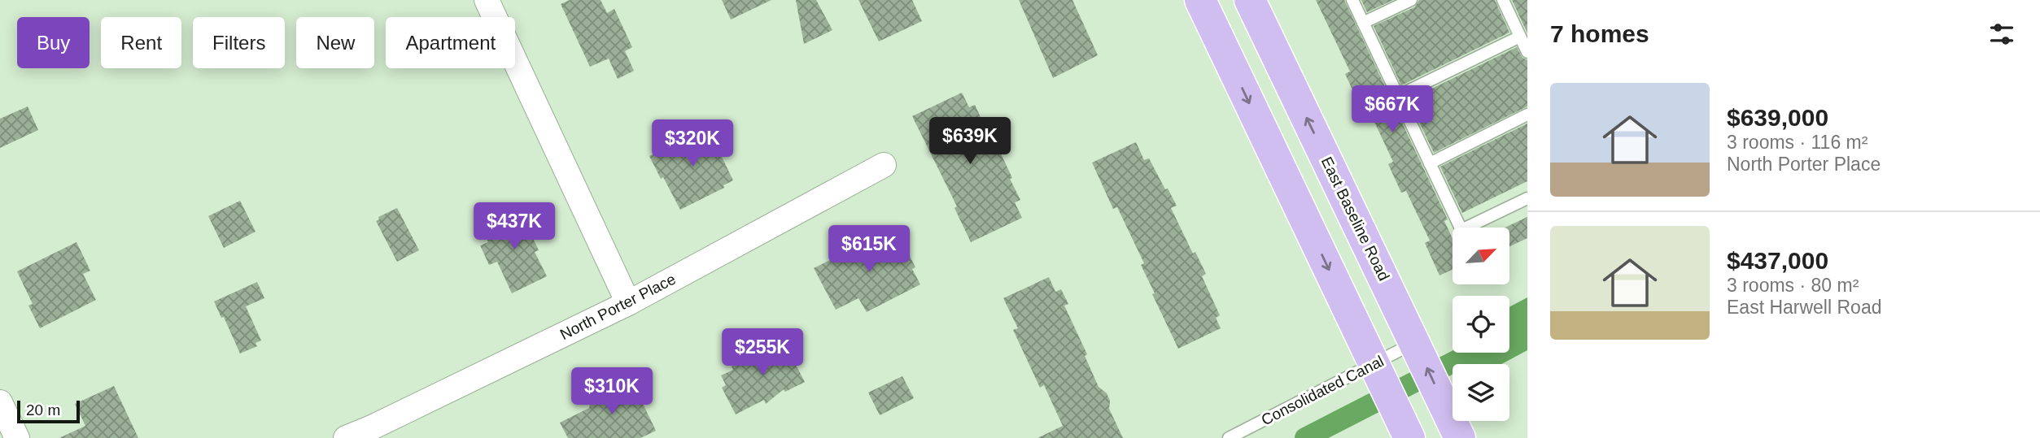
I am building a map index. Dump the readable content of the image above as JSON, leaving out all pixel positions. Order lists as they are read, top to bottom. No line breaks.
{"streets":{"main road":["East Baseline Road"],"street":["North Porter Place"],"lane":["Consolidated Canal"]},"crossings":[["East Baseline Road","Consolidated Canal"]],"scale_bar":"20 m","north":"top right","page":{"heading":"7 homes","chip":["Buy","Rent","Filters","New","Apartment"],"list":[{"name":"$639,000","note":"3 rooms · 116 m² · North Porter Place"},{"name":"$437,000","note":"3 rooms · 80 m² · East Harwell Road"}],"price":["$667K","$639K","$320K","$437K","$615K","$255K","$310K"],"scale":"20 m"}}
